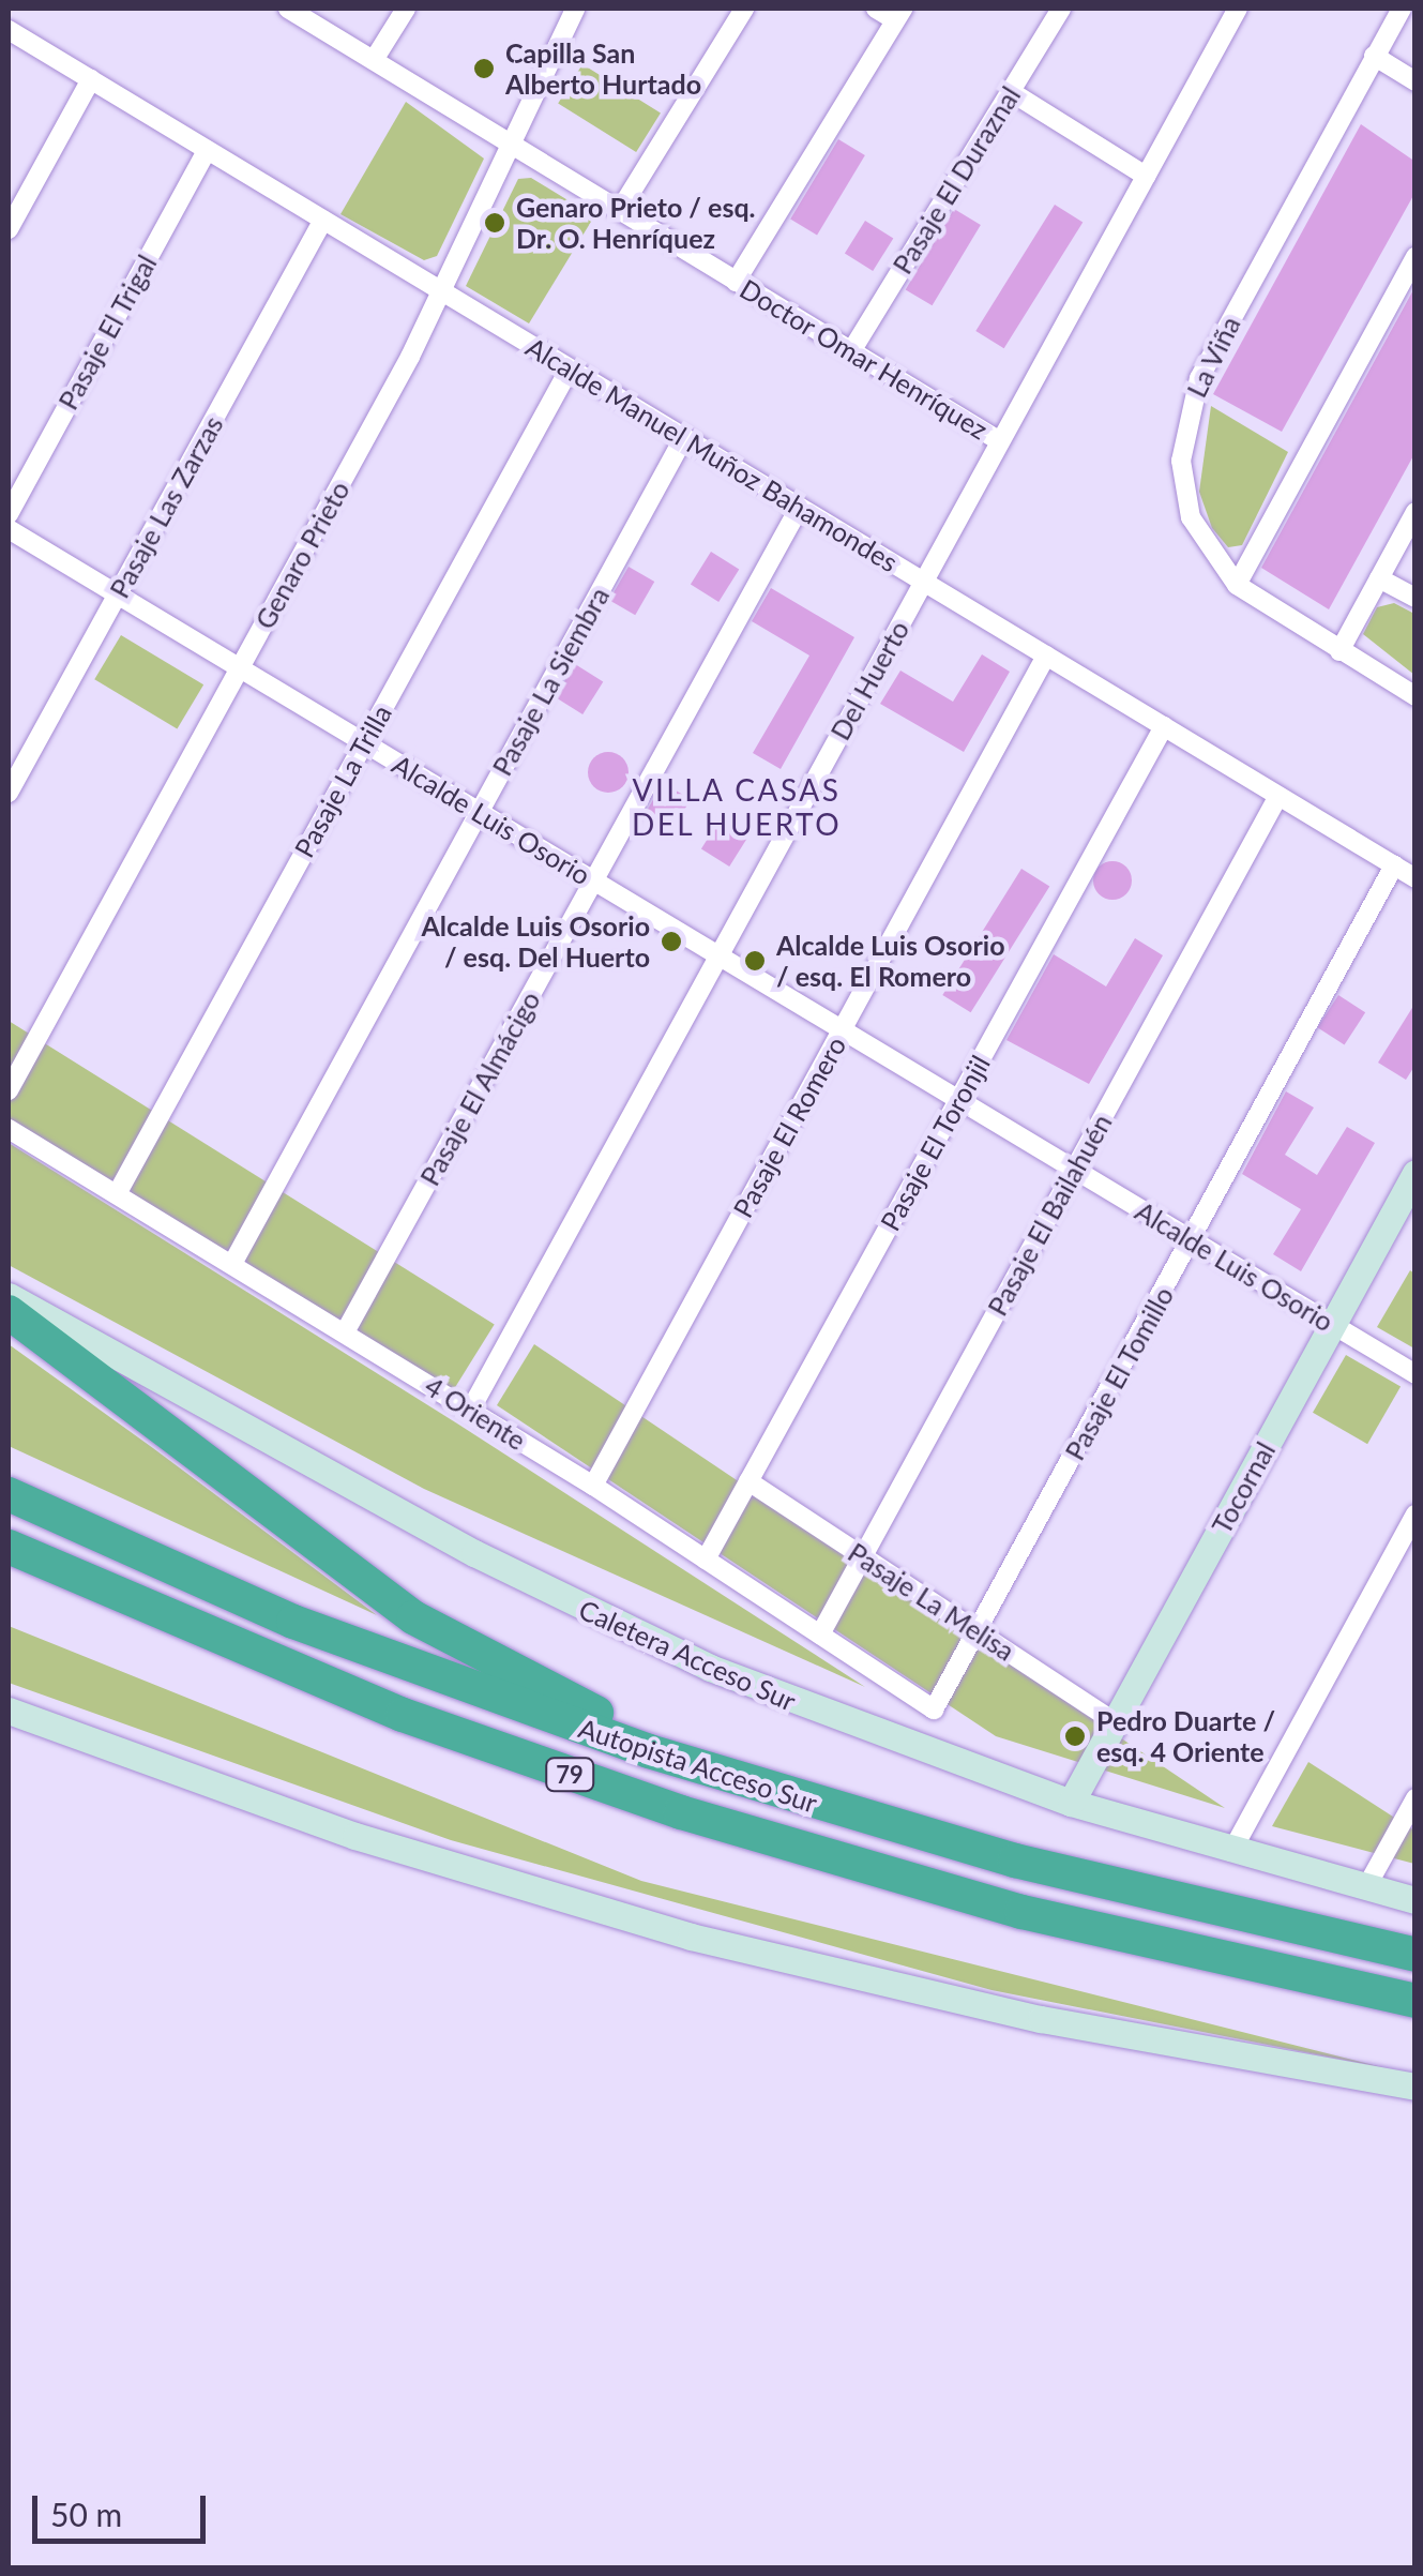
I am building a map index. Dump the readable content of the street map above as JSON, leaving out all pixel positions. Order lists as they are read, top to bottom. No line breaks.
{"streets":{"highway":["Autopista Acceso Sur","79"],"main road":["Tocornal","Caletera Acceso Sur"],"street":["Pasaje El Duraznal","Pasaje El Trigal","La Viña","Doctor Omar Henríquez","Alcalde Manuel Muñoz Bahamondes","Pasaje Las Zarzas","Genaro Prieto","Del Huerto","Pasaje La Siembra","Pasaje La Trilla","Alcalde Luis Osorio","Pasaje El Almácigo","Pasaje El Romero","Pasaje El Toronjil","Pasaje El Bailahuén","Pasaje El Tomillo","4 Oriente","Pasaje La Melisa"]},"crossings":[["Pasaje El Duraznal","Doctor Omar Henríquez"],["Pasaje El Trigal","Alcalde Manuel Muñoz Bahamondes"],["Doctor Omar Henríquez","Genaro Prieto"],["Doctor Omar Henríquez","Del Huerto"],["Alcalde Manuel Muñoz Bahamondes","Pasaje Las Zarzas"],["Alcalde Manuel Muñoz Bahamondes","Genaro Prieto"],["Alcalde Manuel Muñoz Bahamondes","Del Huerto"],["Alcalde Manuel Muñoz Bahamondes","Pasaje La Siembra"],["Alcalde Manuel Muñoz Bahamondes","Pasaje La Trilla"],["Alcalde Manuel Muñoz Bahamondes","Pasaje El Almácigo"],["Alcalde Manuel Muñoz Bahamondes","Pasaje El Romero"],["Alcalde Manuel Muñoz Bahamondes","Pasaje El Toronjil"],["Alcalde Manuel Muñoz Bahamondes","Pasaje El Bailahuén"],["Alcalde Manuel Muñoz Bahamondes","Pasaje El Tomillo"],["Pasaje Las Zarzas","Alcalde Luis Osorio"],["Genaro Prieto","Alcalde Luis Osorio"],["Del Huerto","Alcalde Luis Osorio"],["Del Huerto","4 Oriente"],["Pasaje La Siembra","Alcalde Luis Osorio"],["Pasaje La Siembra","4 Oriente"],["Pasaje La Trilla","Alcalde Luis Osorio"],["Pasaje La Trilla","4 Oriente"],["Alcalde Luis Osorio","Pasaje El Almácigo"],["Alcalde Luis Osorio","Pasaje El Romero"],["Alcalde Luis Osorio","Pasaje El Toronjil"],["Alcalde Luis Osorio","Pasaje El Bailahuén"],["Alcalde Luis Osorio","Pasaje El Tomillo"],["Alcalde Luis Osorio","Tocornal"],["Pasaje El Almácigo","4 Oriente"],["Pasaje El Romero","4 Oriente"],["Pasaje El Toronjil","4 Oriente"],["Pasaje El Toronjil","Pasaje La Melisa"],["Pasaje El Bailahuén","4 Oriente"],["Pasaje El Bailahuén","Pasaje La Melisa"],["Pasaje El Tomillo","4 Oriente"],["Pasaje El Tomillo","Pasaje La Melisa"],["Tocornal","Pasaje La Melisa"],["Tocornal","Caletera Acceso Sur"]],"districts":["VILLA CASAS DEL HUERTO"],"places":["Capilla San Alberto Hurtado","Genaro Prieto / esq. Dr. O. Henríquez","Alcalde Luis Osorio / esq. Del Huerto","Alcalde Luis Osorio / esq. El Romero","Pedro Duarte / esq. 4 Oriente"],"scale_bar":"50 m"}
